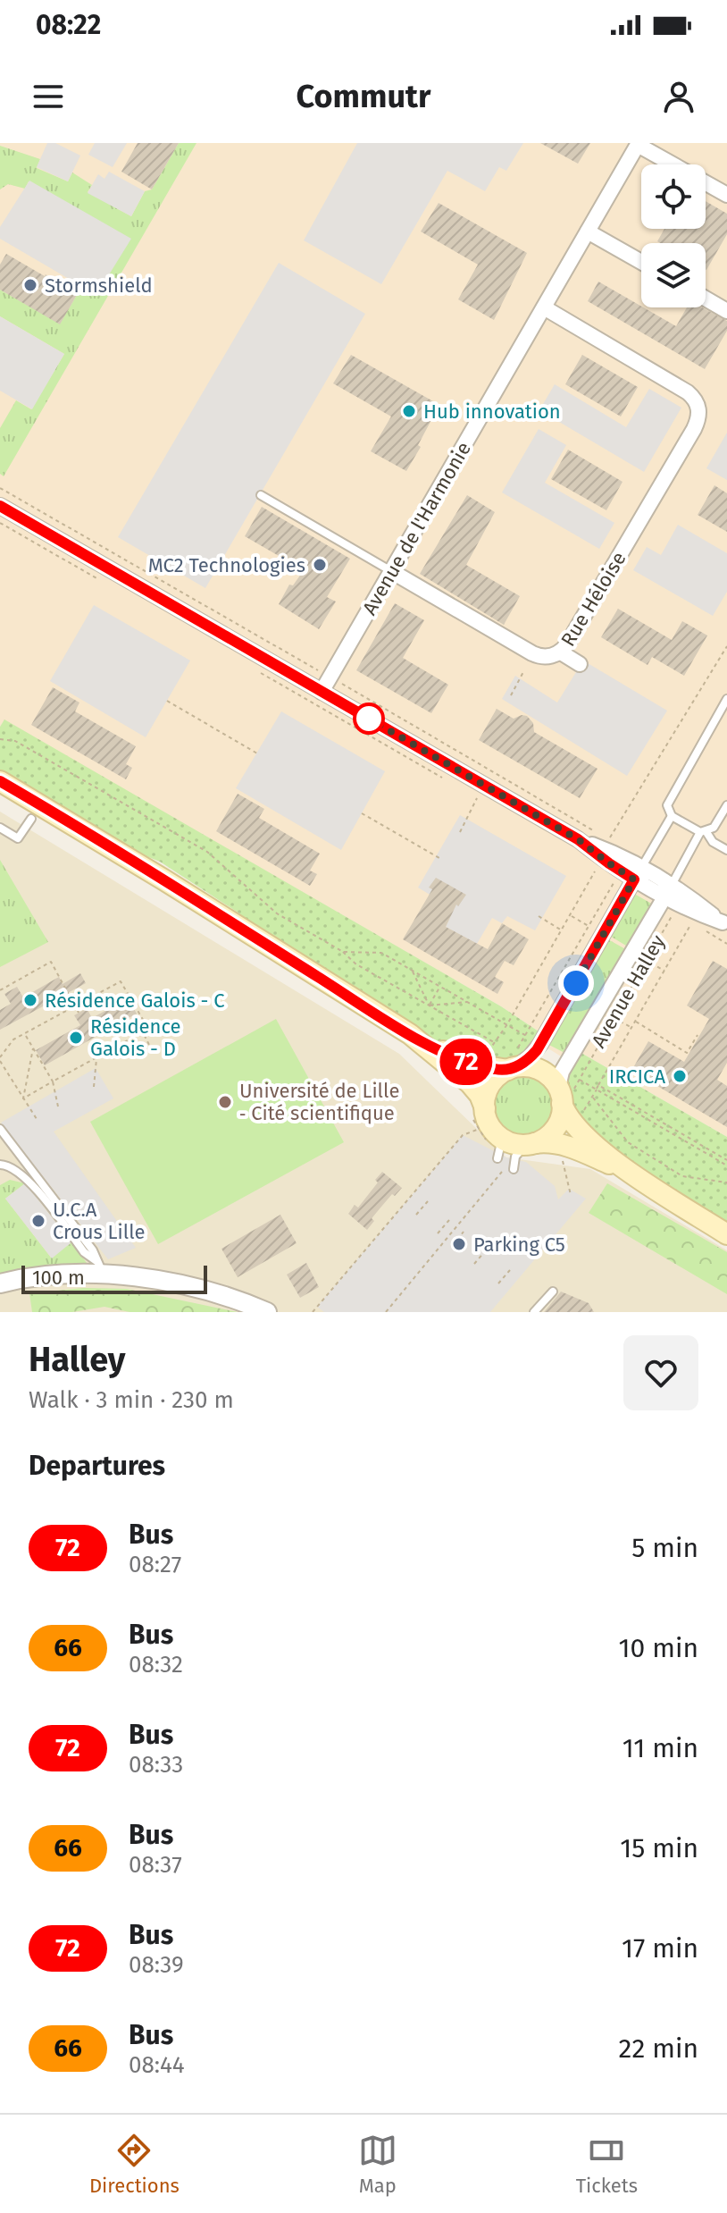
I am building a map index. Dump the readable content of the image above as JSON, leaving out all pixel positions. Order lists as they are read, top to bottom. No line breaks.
{"streets":{"street":["Avenue de l'Harmonie","Rue Héloise","Avenue Halley"]},"crossings":[["Avenue de l'Harmonie","Rue Héloise"]],"places":["Stormshield","Hub innovation","MC2 Technologies","Résidence Galois - C","Résidence Galois - D","IRCICA","Université de Lille ‐ Cité scientifique","U.C.A Crous Lille","Parking C5"],"lines":["bus line 72"],"scale_bar":"100 m","page":{"status":"08:22","header":"Commutr","on_map":"72","scale":"100 m","heading":[["Halley","Walk · 3 min · 230 m"],"Departures"],"list":[{"mark":"72","name":"Bus","note":"08:27","value":"5 min"},{"mark":"66","name":"Bus","note":"08:32","value":"10 min"},{"mark":"72","name":"Bus","note":"08:33","value":"11 min"},{"mark":"66","name":"Bus","note":"08:37","value":"15 min"},{"mark":"72","name":"Bus","note":"08:39","value":"17 min"},{"mark":"66","name":"Bus","note":"08:44","value":"22 min"}],"tabs":["Directions","Map","Tickets"]}}
